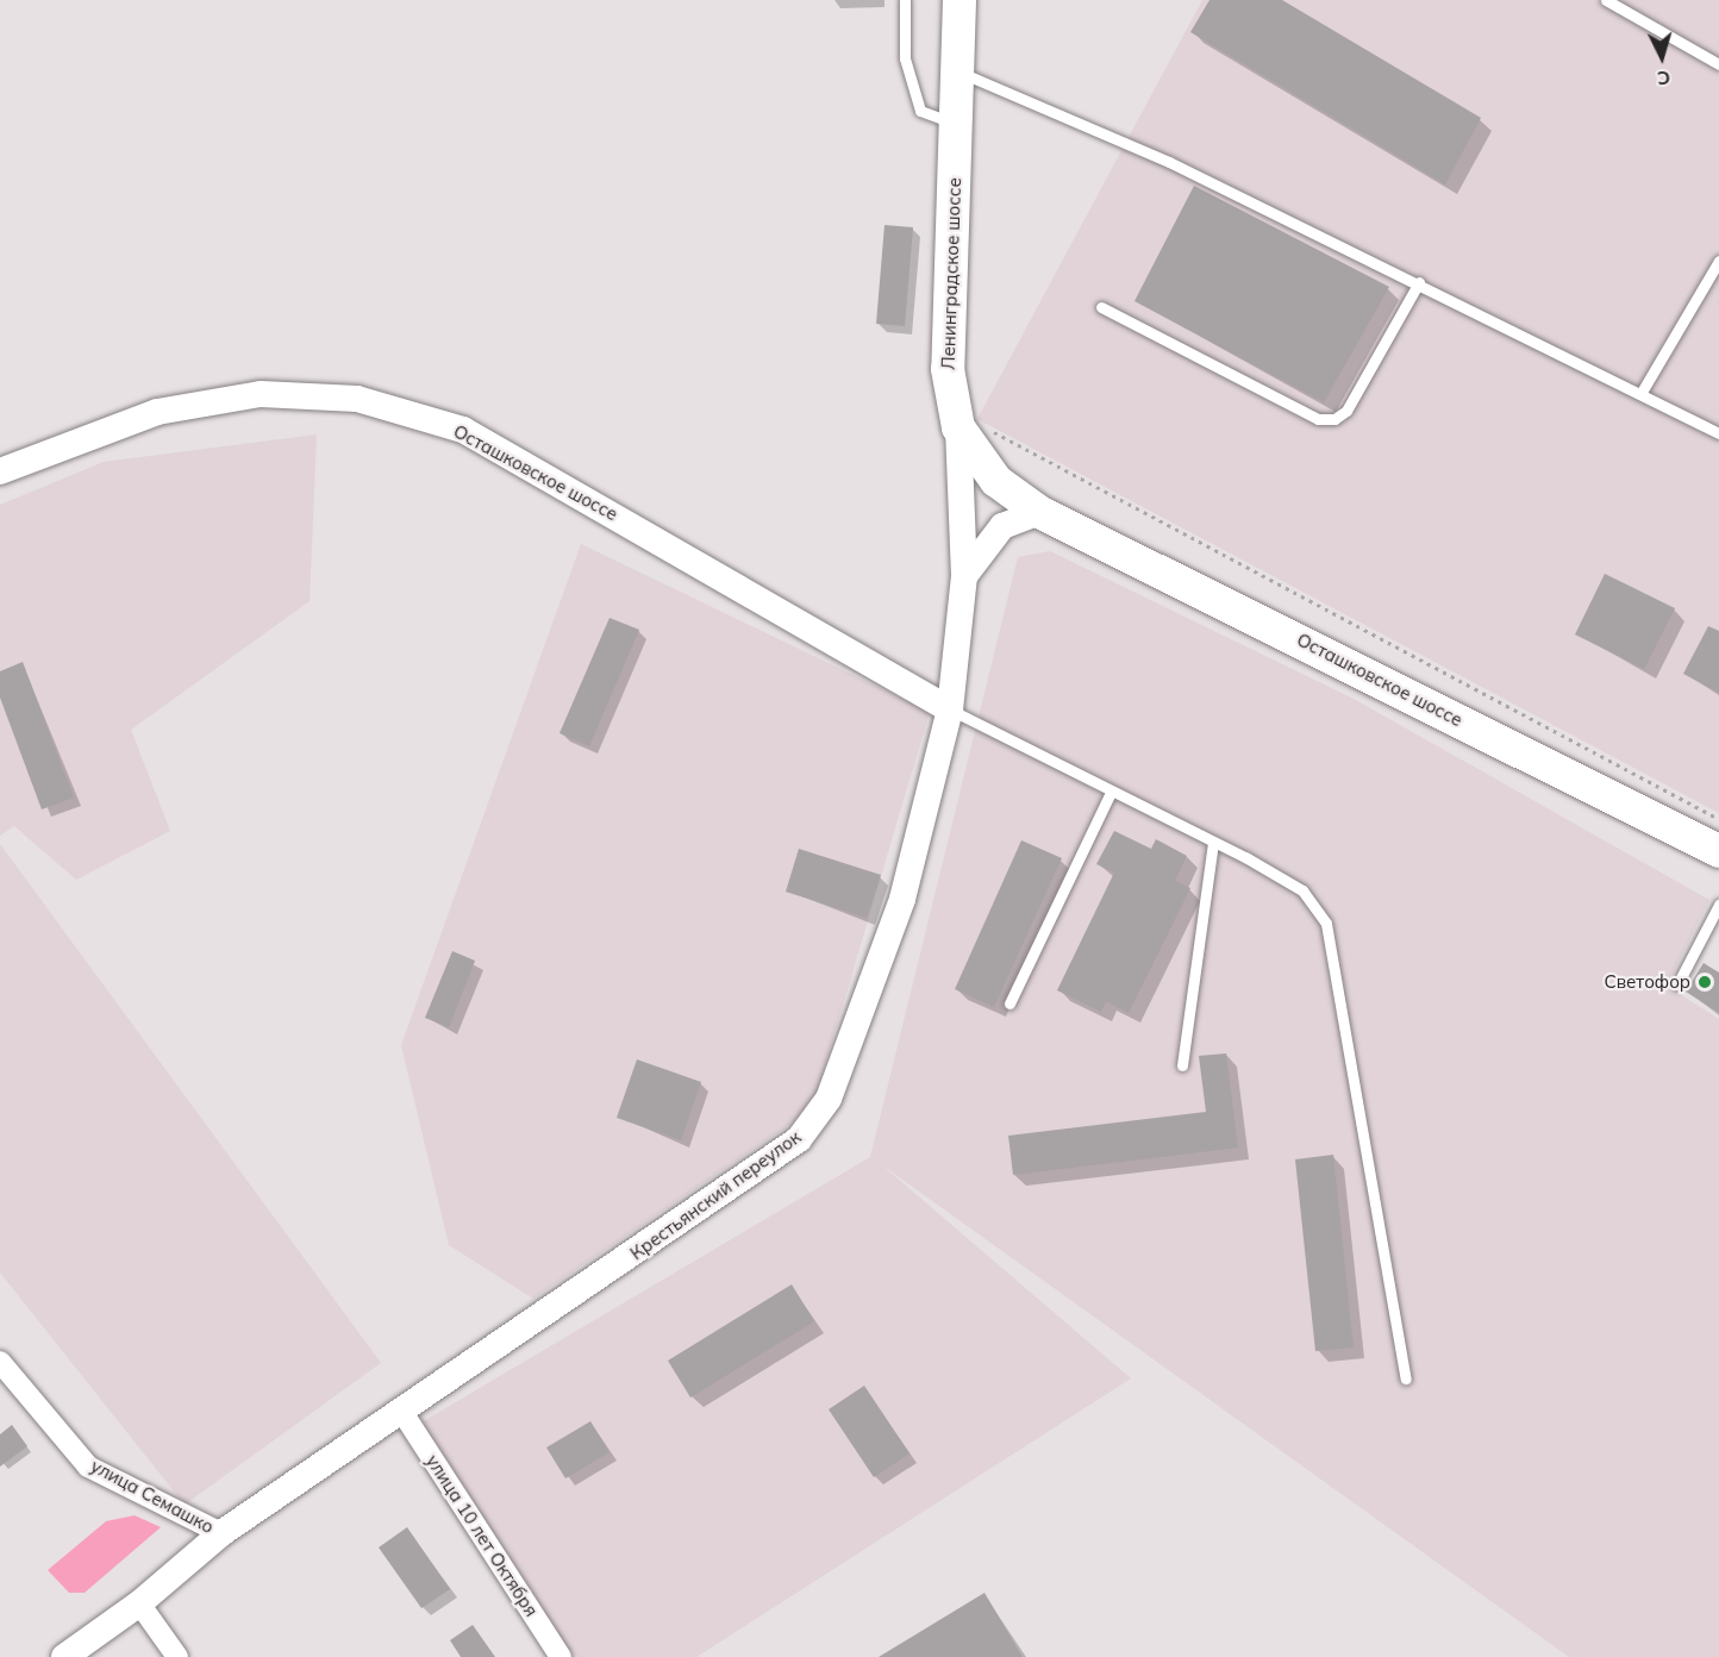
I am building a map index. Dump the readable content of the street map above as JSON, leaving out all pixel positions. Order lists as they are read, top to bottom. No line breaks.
{"streets":{"main road":["Ленинградское шоссе","Осташковское шоссе"],"street":["Крестьянский переулок","улица Семашко","улица 10 лет Октября"]},"crossings":[["Ленинградское шоссе","Осташковское шоссе"],["Ленинградское шоссе","Крестьянский переулок"],["Осташковское шоссе","Крестьянский переулок"],["Крестьянский переулок","улица Семашко"],["Крестьянский переулок","улица 10 лет Октября"]],"places":["Светофор"],"north":"bottom"}
